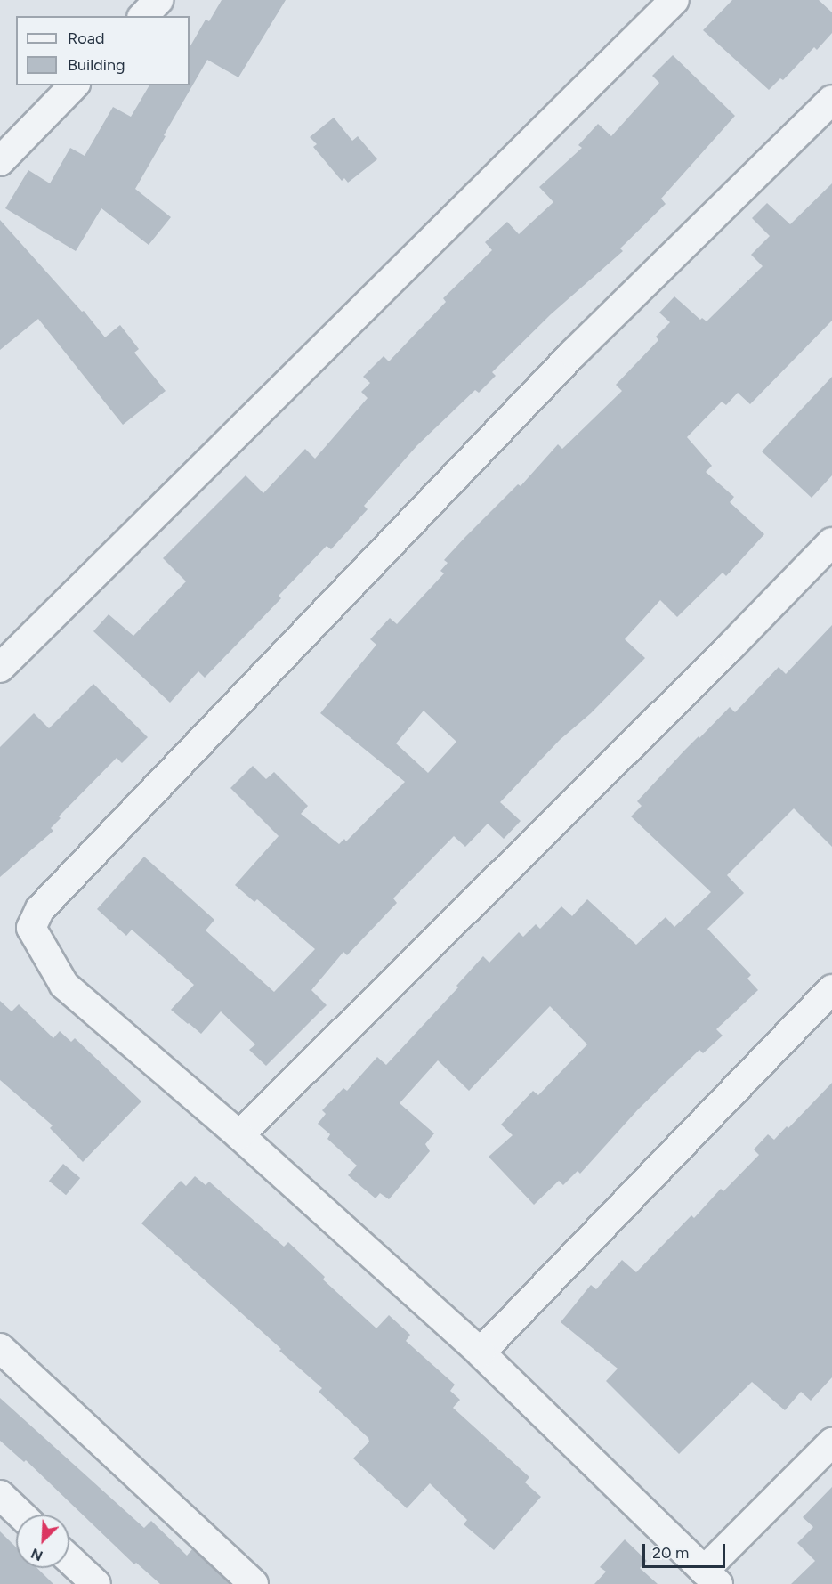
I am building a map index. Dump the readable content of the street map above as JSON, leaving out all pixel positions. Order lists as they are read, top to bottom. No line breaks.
{"legend":["Road","Building"],"scale_bar":"20 m","north":"bottom left"}
